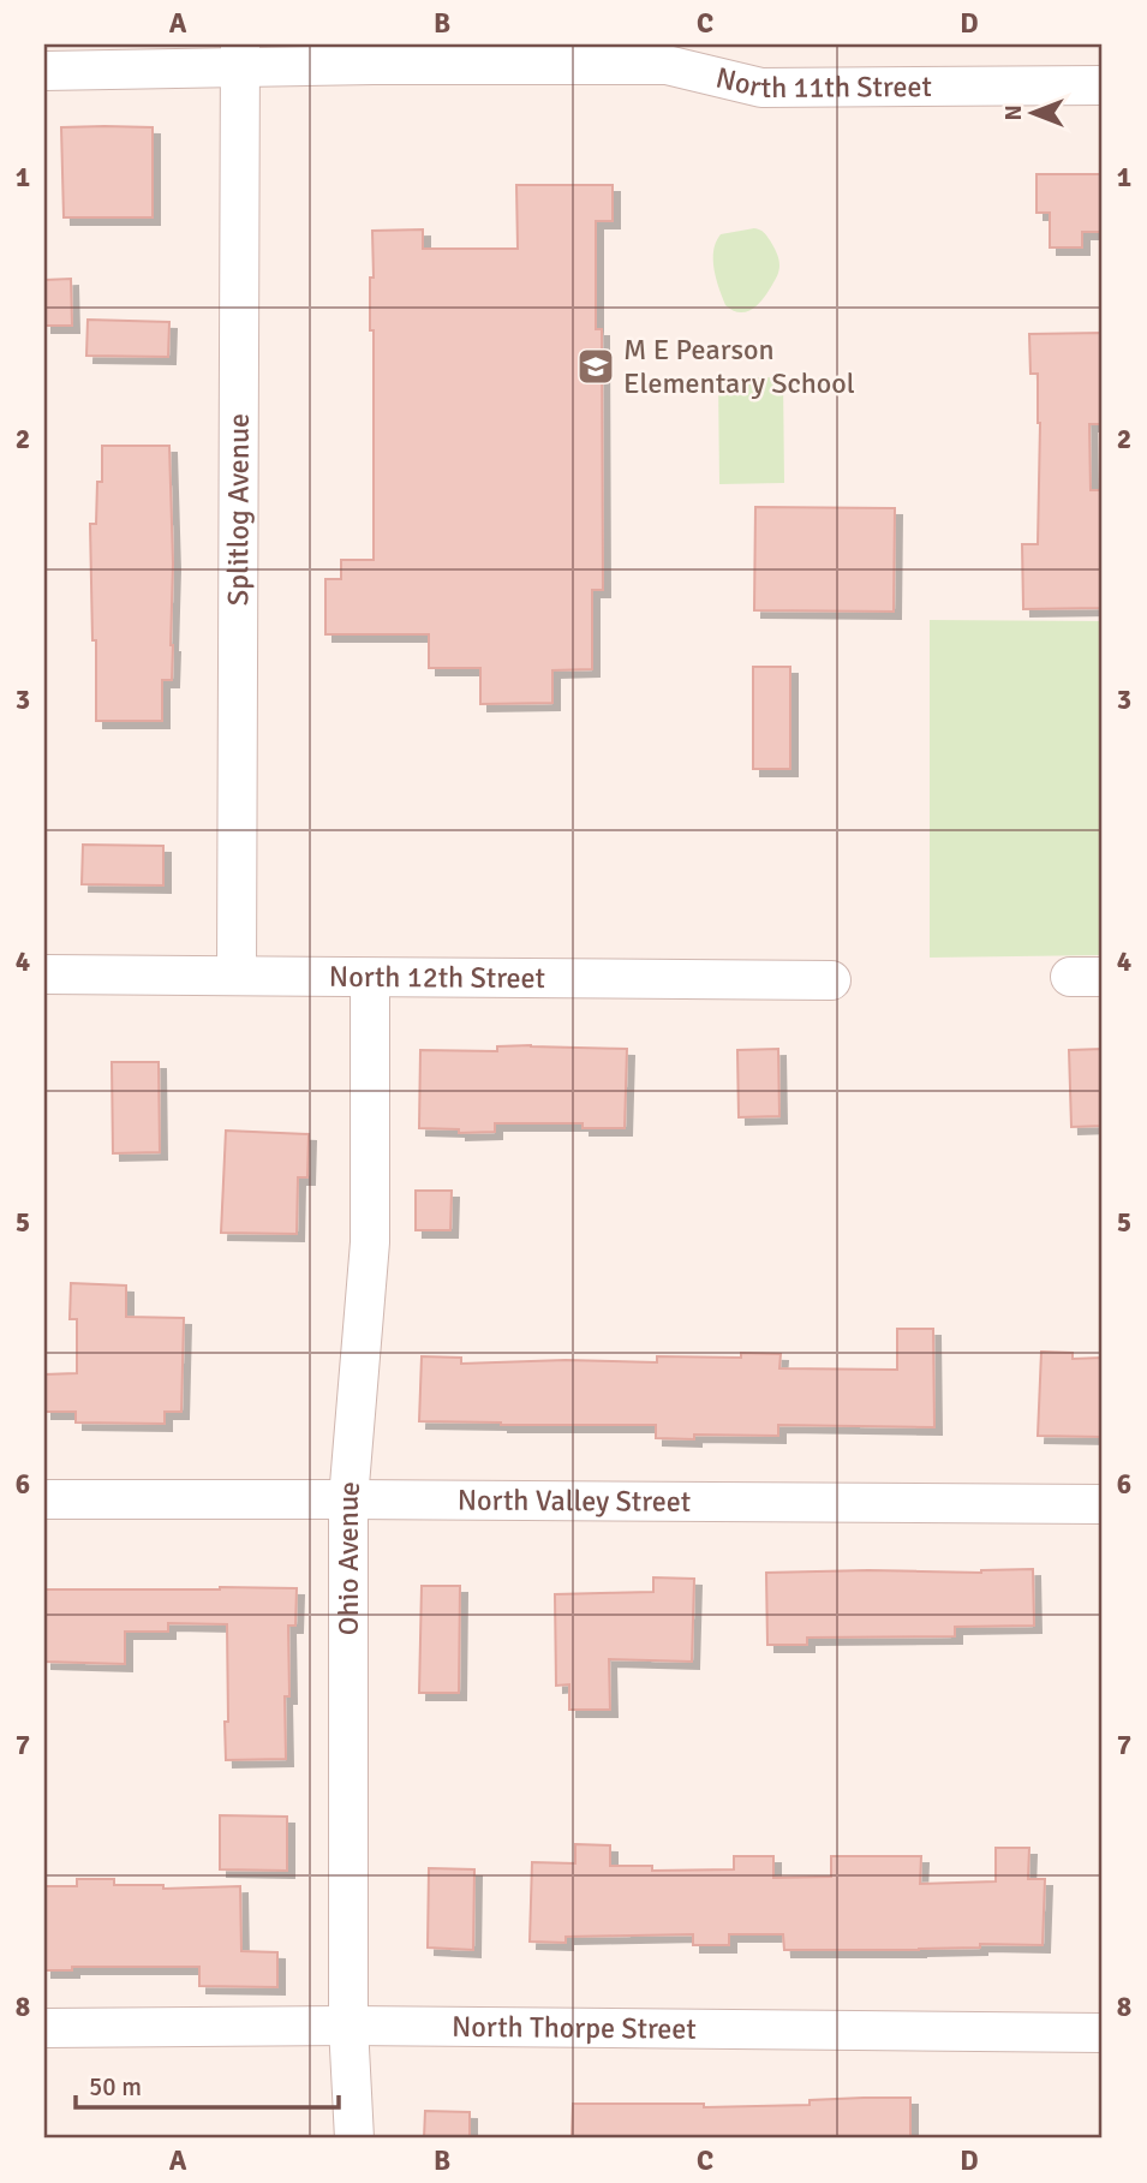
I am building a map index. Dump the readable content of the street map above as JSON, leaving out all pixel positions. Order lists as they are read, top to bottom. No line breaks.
{"streets":{"street":["North 11th Street","Splitlog Avenue","North 12th Street","North Valley Street","Ohio Avenue","North Thorpe Street"]},"crossings":[["North 11th Street","Splitlog Avenue"],["Splitlog Avenue","North 12th Street"],["North 12th Street","Ohio Avenue"],["North Valley Street","Ohio Avenue"],["Ohio Avenue","North Thorpe Street"]],"places":{"school or university":["M E Pearson Elementary School"]},"scale_bar":"50 m","north":"left","grid":{"columns":["A","B","C","D"],"rows":["1","2","3","4","5","6","7","8"]}}
